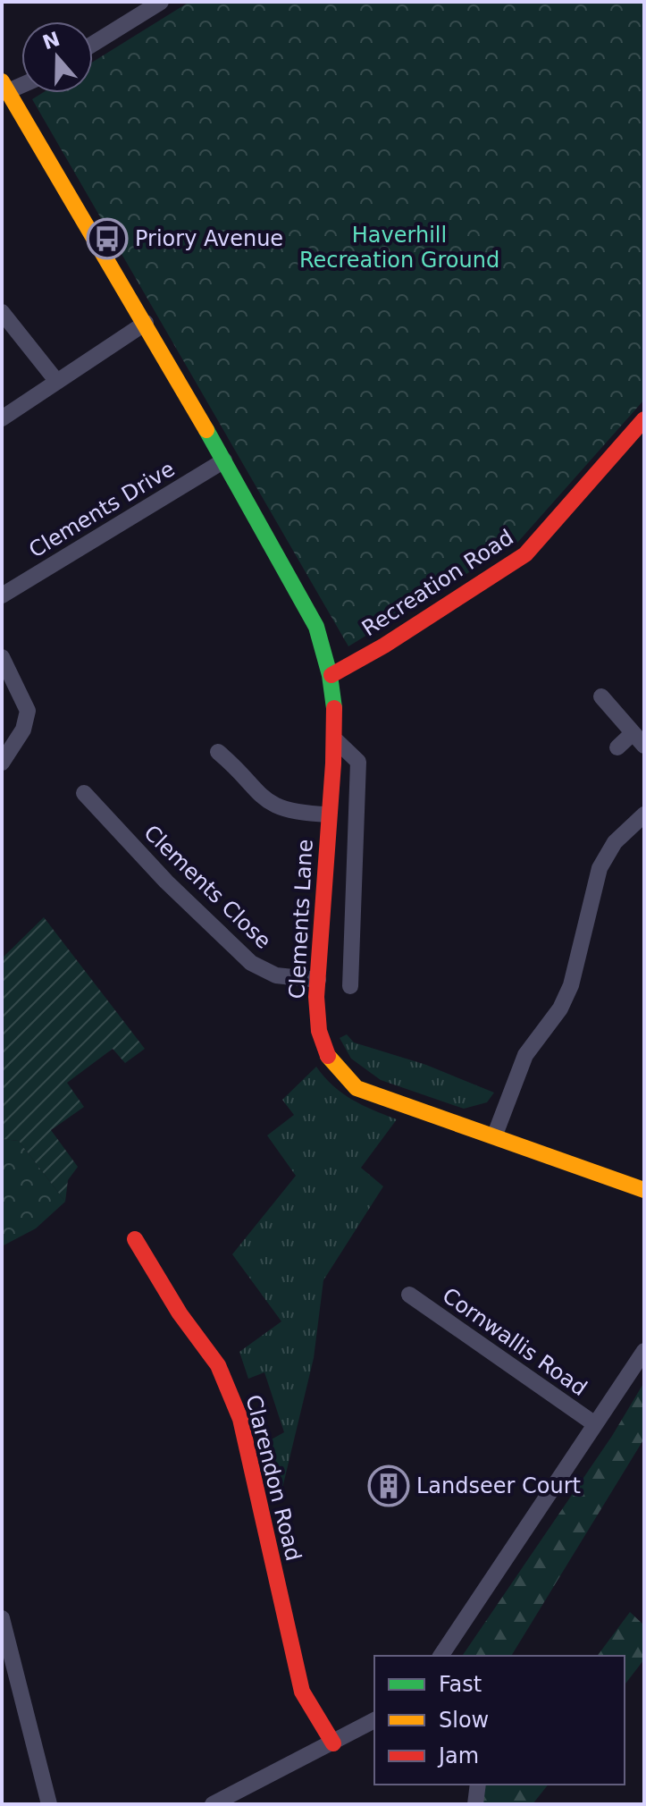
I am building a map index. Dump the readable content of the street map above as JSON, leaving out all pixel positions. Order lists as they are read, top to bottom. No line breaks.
{"streets":{"street":["Clements Drive","Recreation Road","Clements Close","Clements Lane","Cornwallis Road","Clarendon Road"]},"crossings":[["Clements Drive","Clements Lane"],["Recreation Road","Clements Lane"],["Clements Close","Clements Lane"]],"parks":["Haverhill Recreation Ground"],"places":{"bus stop":["Priory Avenue"],"building":["Landseer Court"]},"legend":["Fast","Slow","Jam"],"north":"top"}
